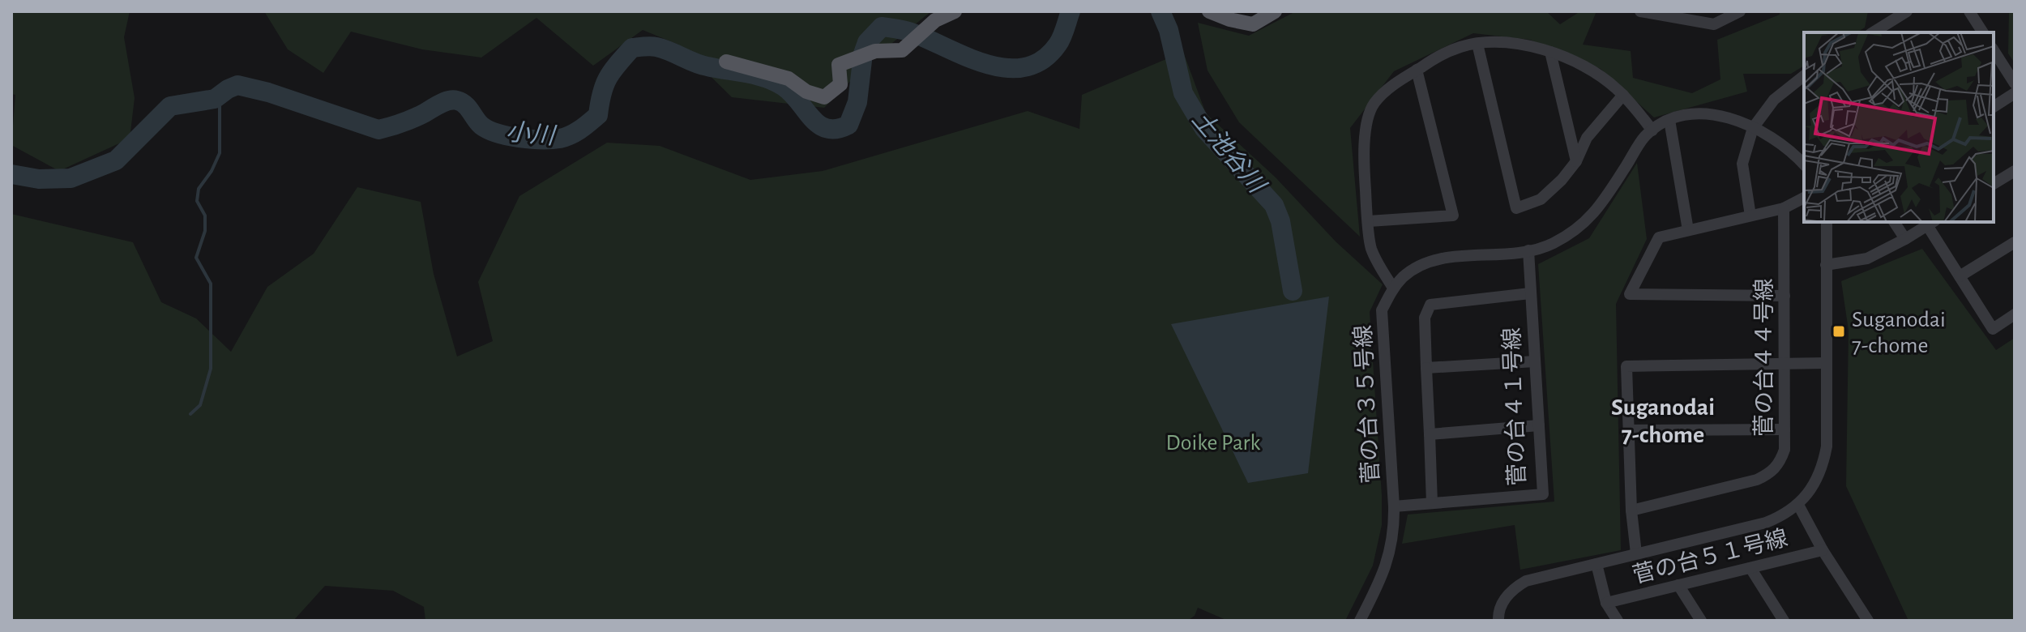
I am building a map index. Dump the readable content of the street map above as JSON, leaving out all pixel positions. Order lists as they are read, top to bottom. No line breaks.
{"streets":{"street":["菅の台４４号線","菅の台３５号線","菅の台４１号線","菅の台５１号線"]},"crossings":[["菅の台３５号線","菅の台４１号線"]],"districts":["Suganodai 7-chome"],"water":["小川","土池谷川"],"parks":["Doike Park"],"places":{"transit":["Suganodai 7-chome"]}}
